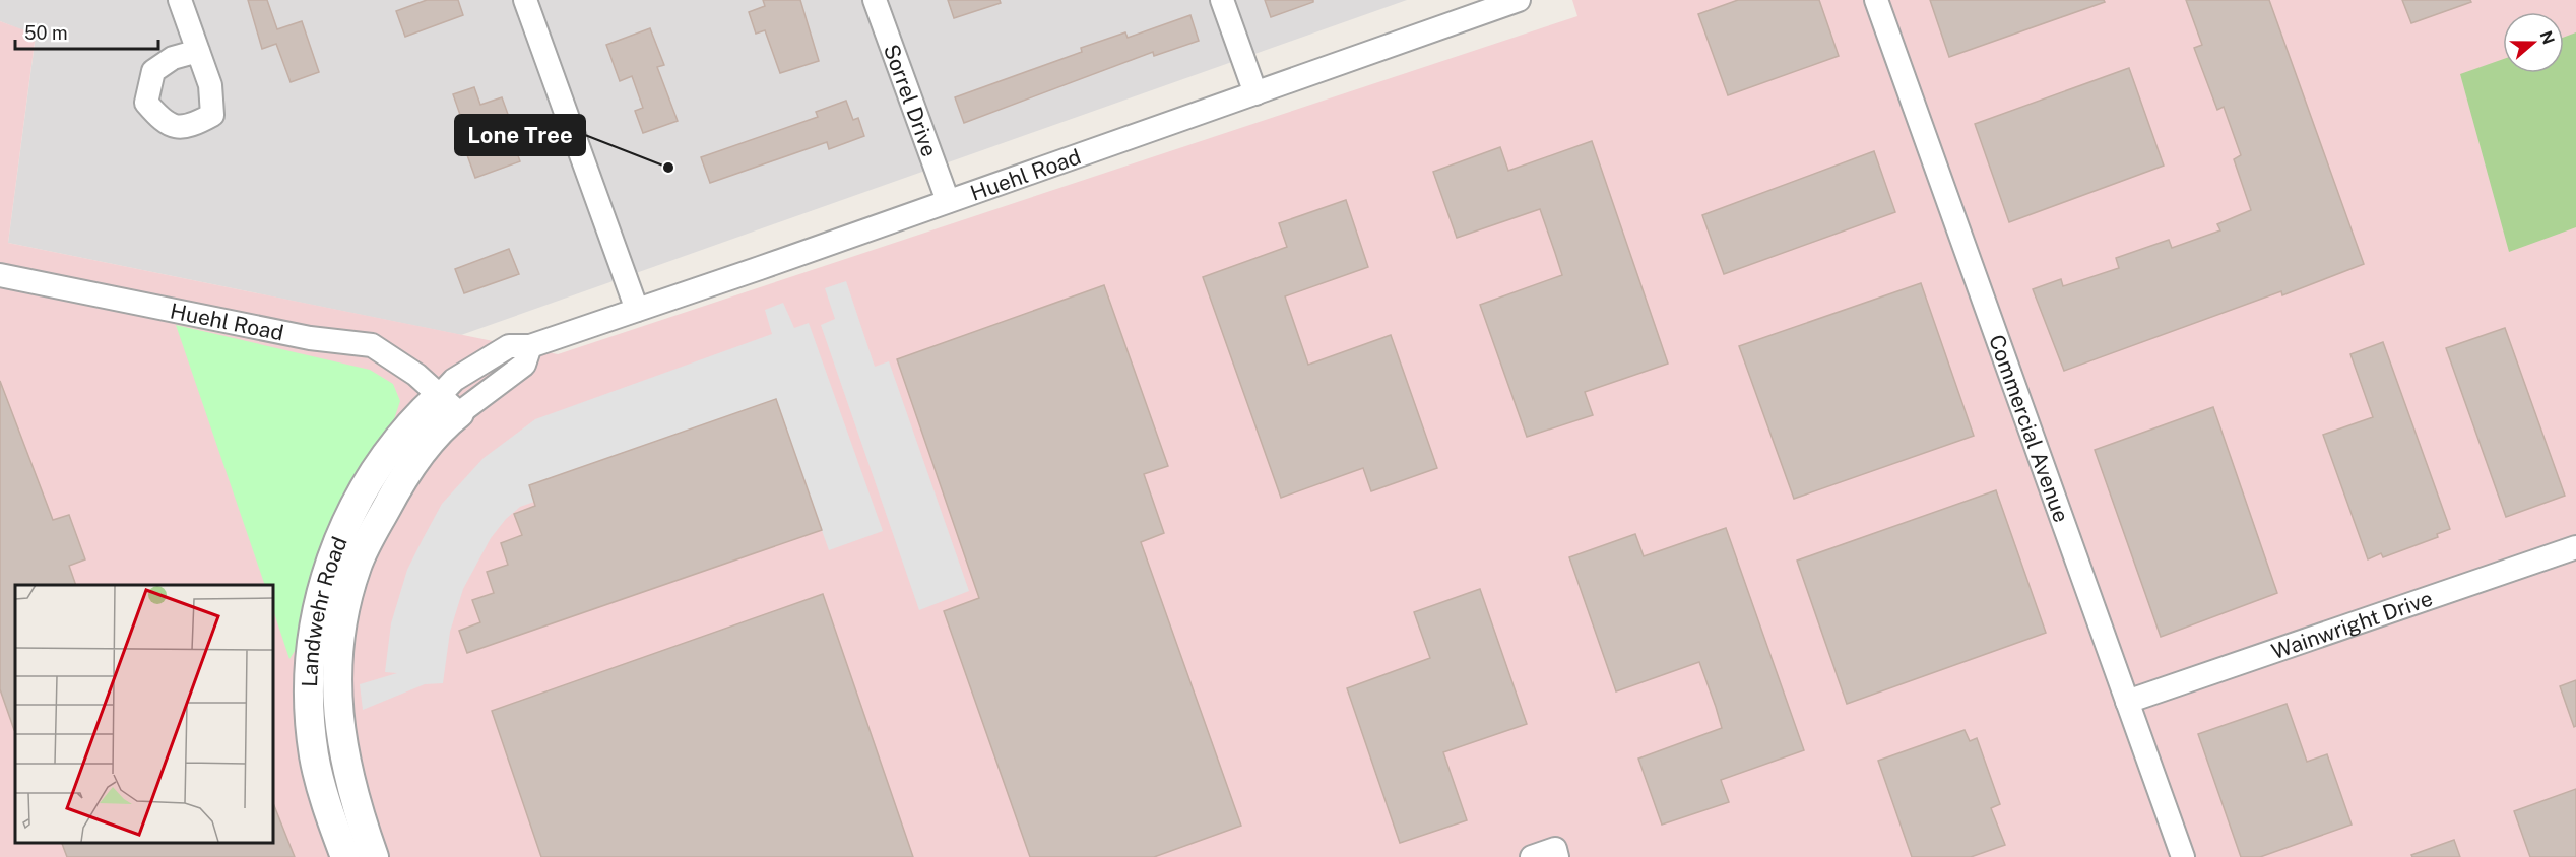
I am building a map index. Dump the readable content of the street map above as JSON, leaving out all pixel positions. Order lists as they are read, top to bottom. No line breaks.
{"streets":{"street":["Sorrel Drive","Huehl Road","Commercial Avenue","Landwehr Road","Wainwright Drive"]},"crossings":[["Sorrel Drive","Huehl Road"],["Huehl Road","Landwehr Road"],["Commercial Avenue","Wainwright Drive"]],"places":["Lone Tree"],"scale_bar":"50 m","north":"right"}
